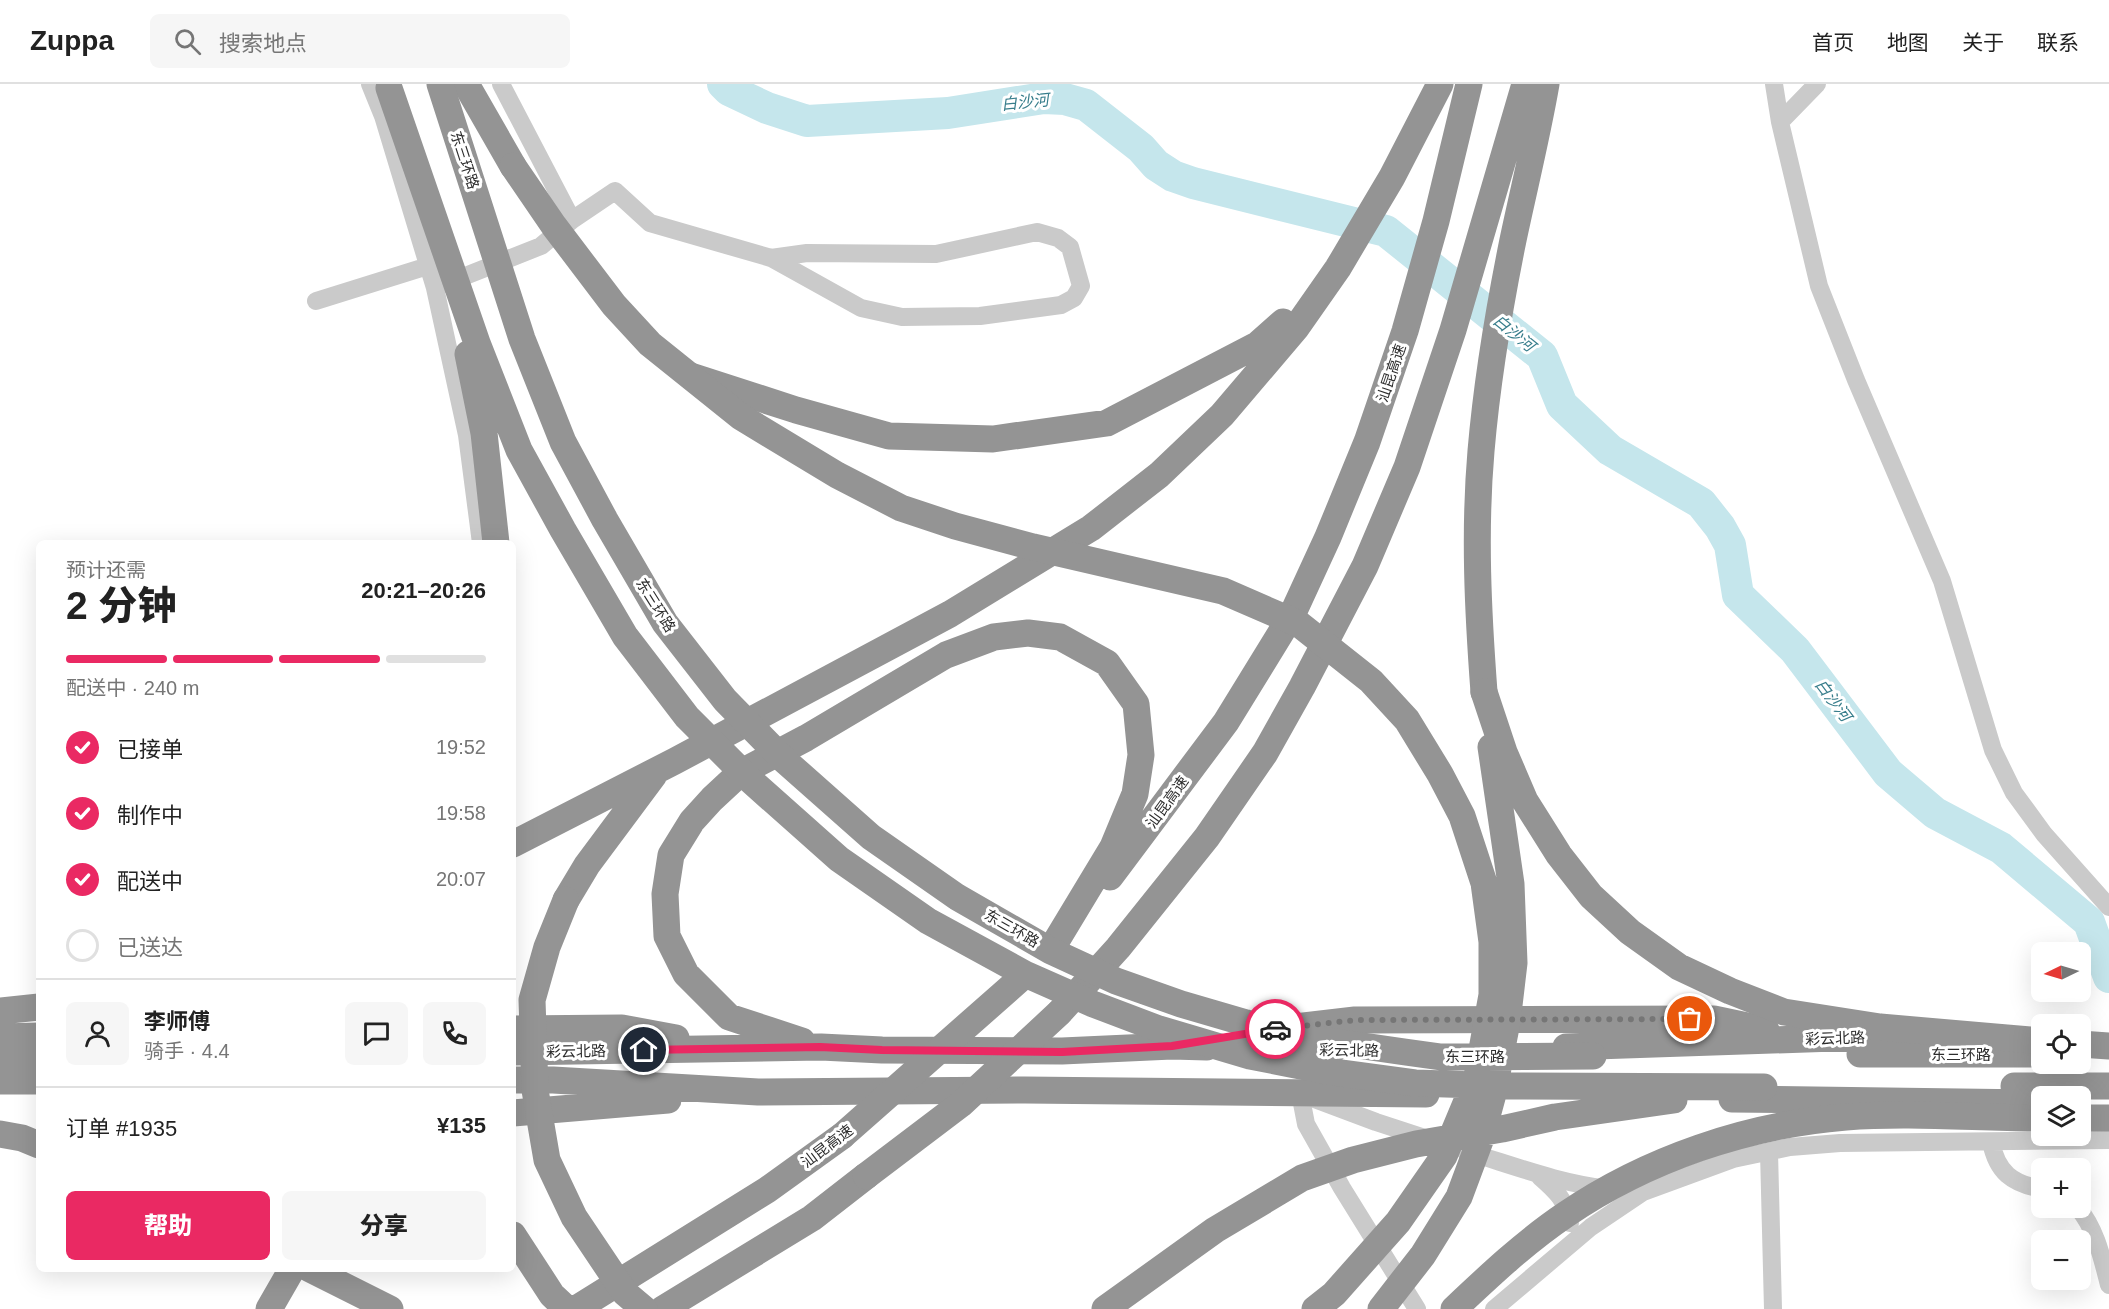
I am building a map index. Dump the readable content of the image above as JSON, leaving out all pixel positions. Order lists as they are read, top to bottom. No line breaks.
{"streets":{"highway":["东三环路","汕昆高速","彩云北路"]},"water":["白沙河"],"north":"left","page":{"header":"Zuppa","search":"搜索地点","nav":["首页","地图","关于","联系"],"heading":["2 分钟","预计还需","20:21–20:26"],"panel":["李师傅","骑手 · 4.4","订单 #1935","¥135"],"bar":"配送中 · 240 m","list":[["已接单","19:52"],["制作中","19:58"],["配送中","20:07"],"已送达"],"map_buttons":["+","−"],"buttons":["帮助","分享"]}}
